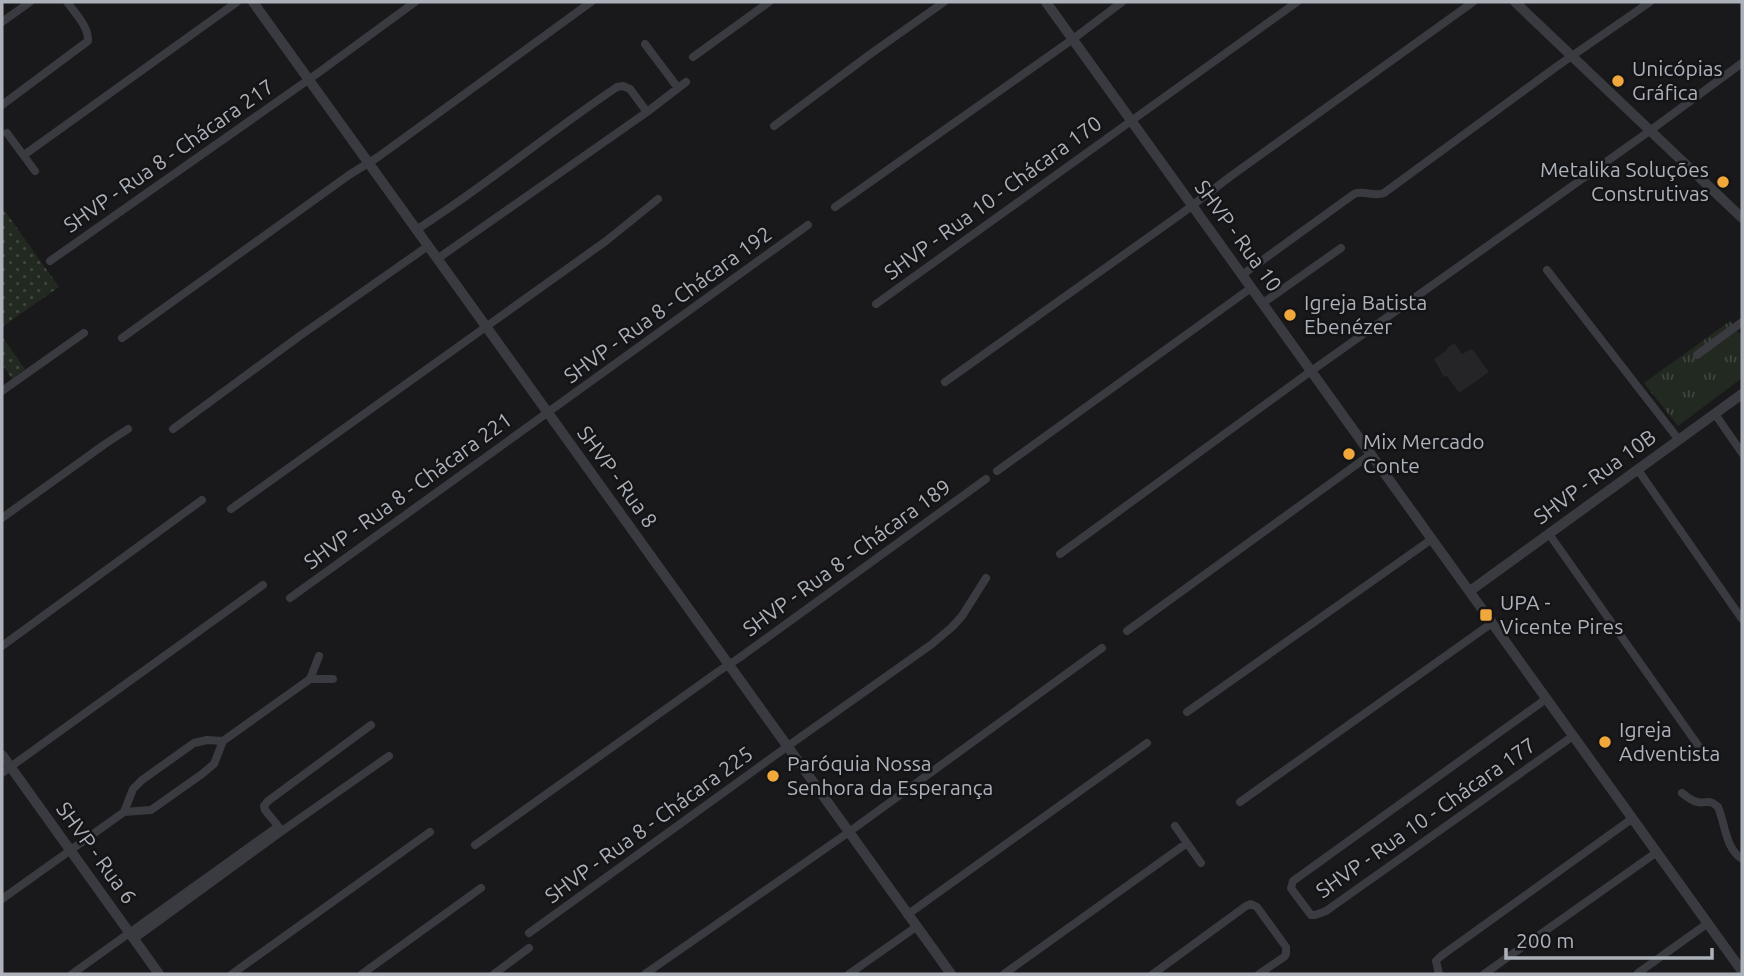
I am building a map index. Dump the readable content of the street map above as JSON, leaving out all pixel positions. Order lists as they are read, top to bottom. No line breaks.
{"streets":{"street":["SHVP - Rua 8 - Chácara 217","SHVP - Rua 10 - Chácara 170","SHVP - Rua 10","SHVP - Rua 8 - Chácara 192","SHVP - Rua 8","SHVP - Rua 10B","SHVP - Rua 8 - Chácara 221","SHVP - Rua 8 - Chácara 189","SHVP - Rua 10 - Chácara 177","SHVP - Rua 8 - Chácara 225","SHVP - Rua 6"]},"crossings":[["SHVP - Rua 8 - Chácara 217","SHVP - Rua 8"],["SHVP - Rua 10 - Chácara 170","SHVP - Rua 10"],["SHVP - Rua 10","SHVP - Rua 10B"],["SHVP - Rua 10","SHVP - Rua 10 - Chácara 177"],["SHVP - Rua 8 - Chácara 192","SHVP - Rua 8"],["SHVP - Rua 8 - Chácara 192","SHVP - Rua 8 - Chácara 221"],["SHVP - Rua 8","SHVP - Rua 8 - Chácara 221"],["SHVP - Rua 8","SHVP - Rua 8 - Chácara 189"],["SHVP - Rua 8","SHVP - Rua 8 - Chácara 225"]],"places":{"other":["Unicópias Gráfica","Metalika Soluções Construtivas","Igreja Batista Ebenézer","Mix Mercado Conte","Igreja Adventista","Paróquia Nossa Senhora da Esperança"],"transit":["UPA - Vicente Pires"]},"scale_bar":"200 m"}
